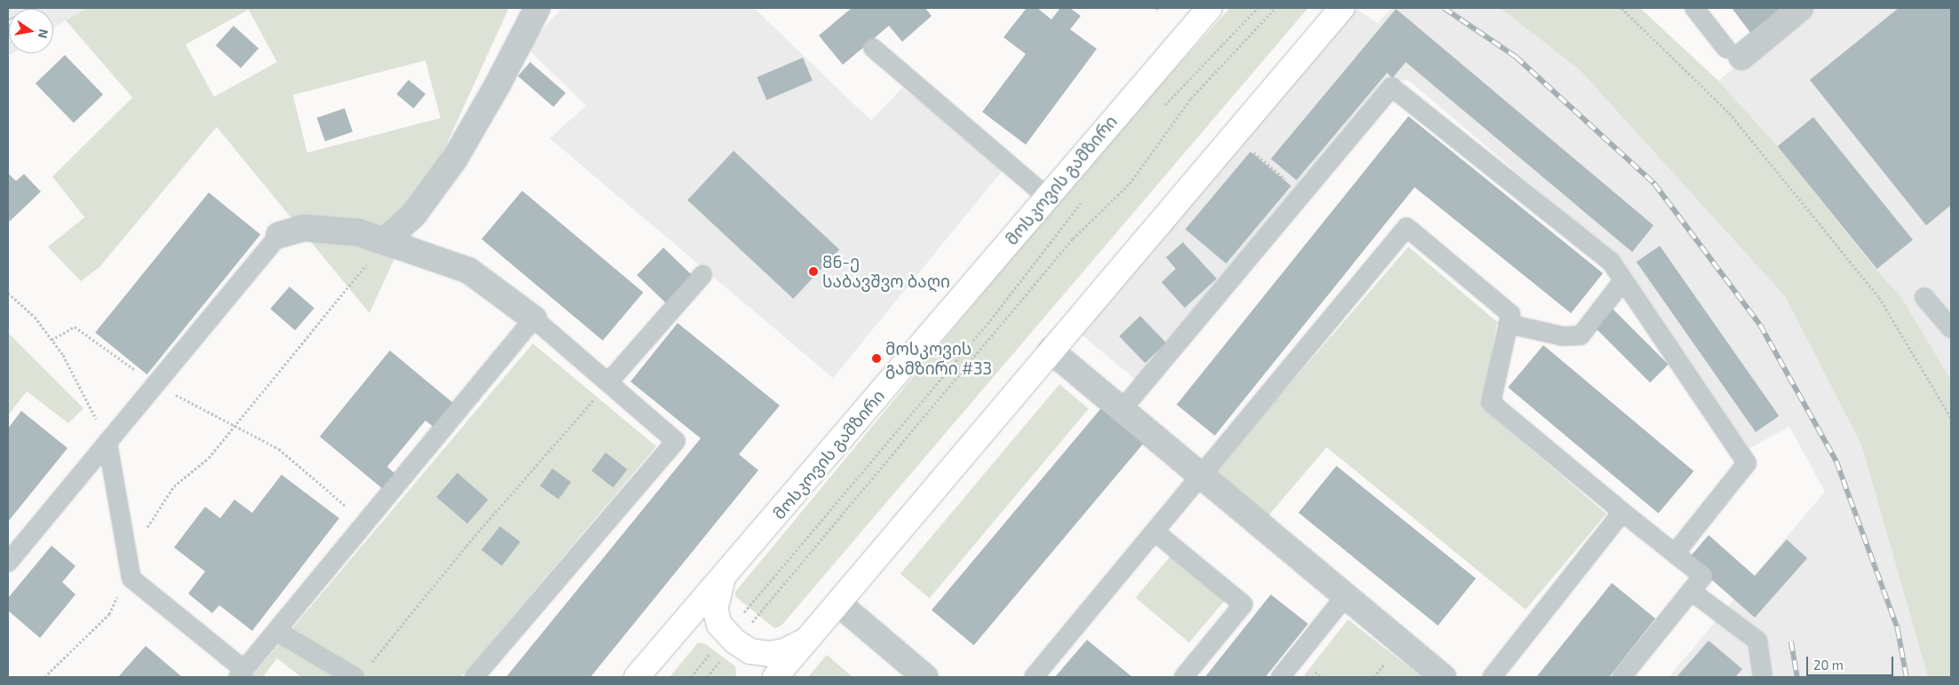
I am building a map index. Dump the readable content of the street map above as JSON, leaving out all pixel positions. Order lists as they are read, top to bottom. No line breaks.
{"streets":{"main road":["მოსკოვის გამზირი"]},"places":["86-ე საბავშვო ბაღი","მოსკოვის გამზირი #33"],"scale_bar":"20 m","north":"right"}
